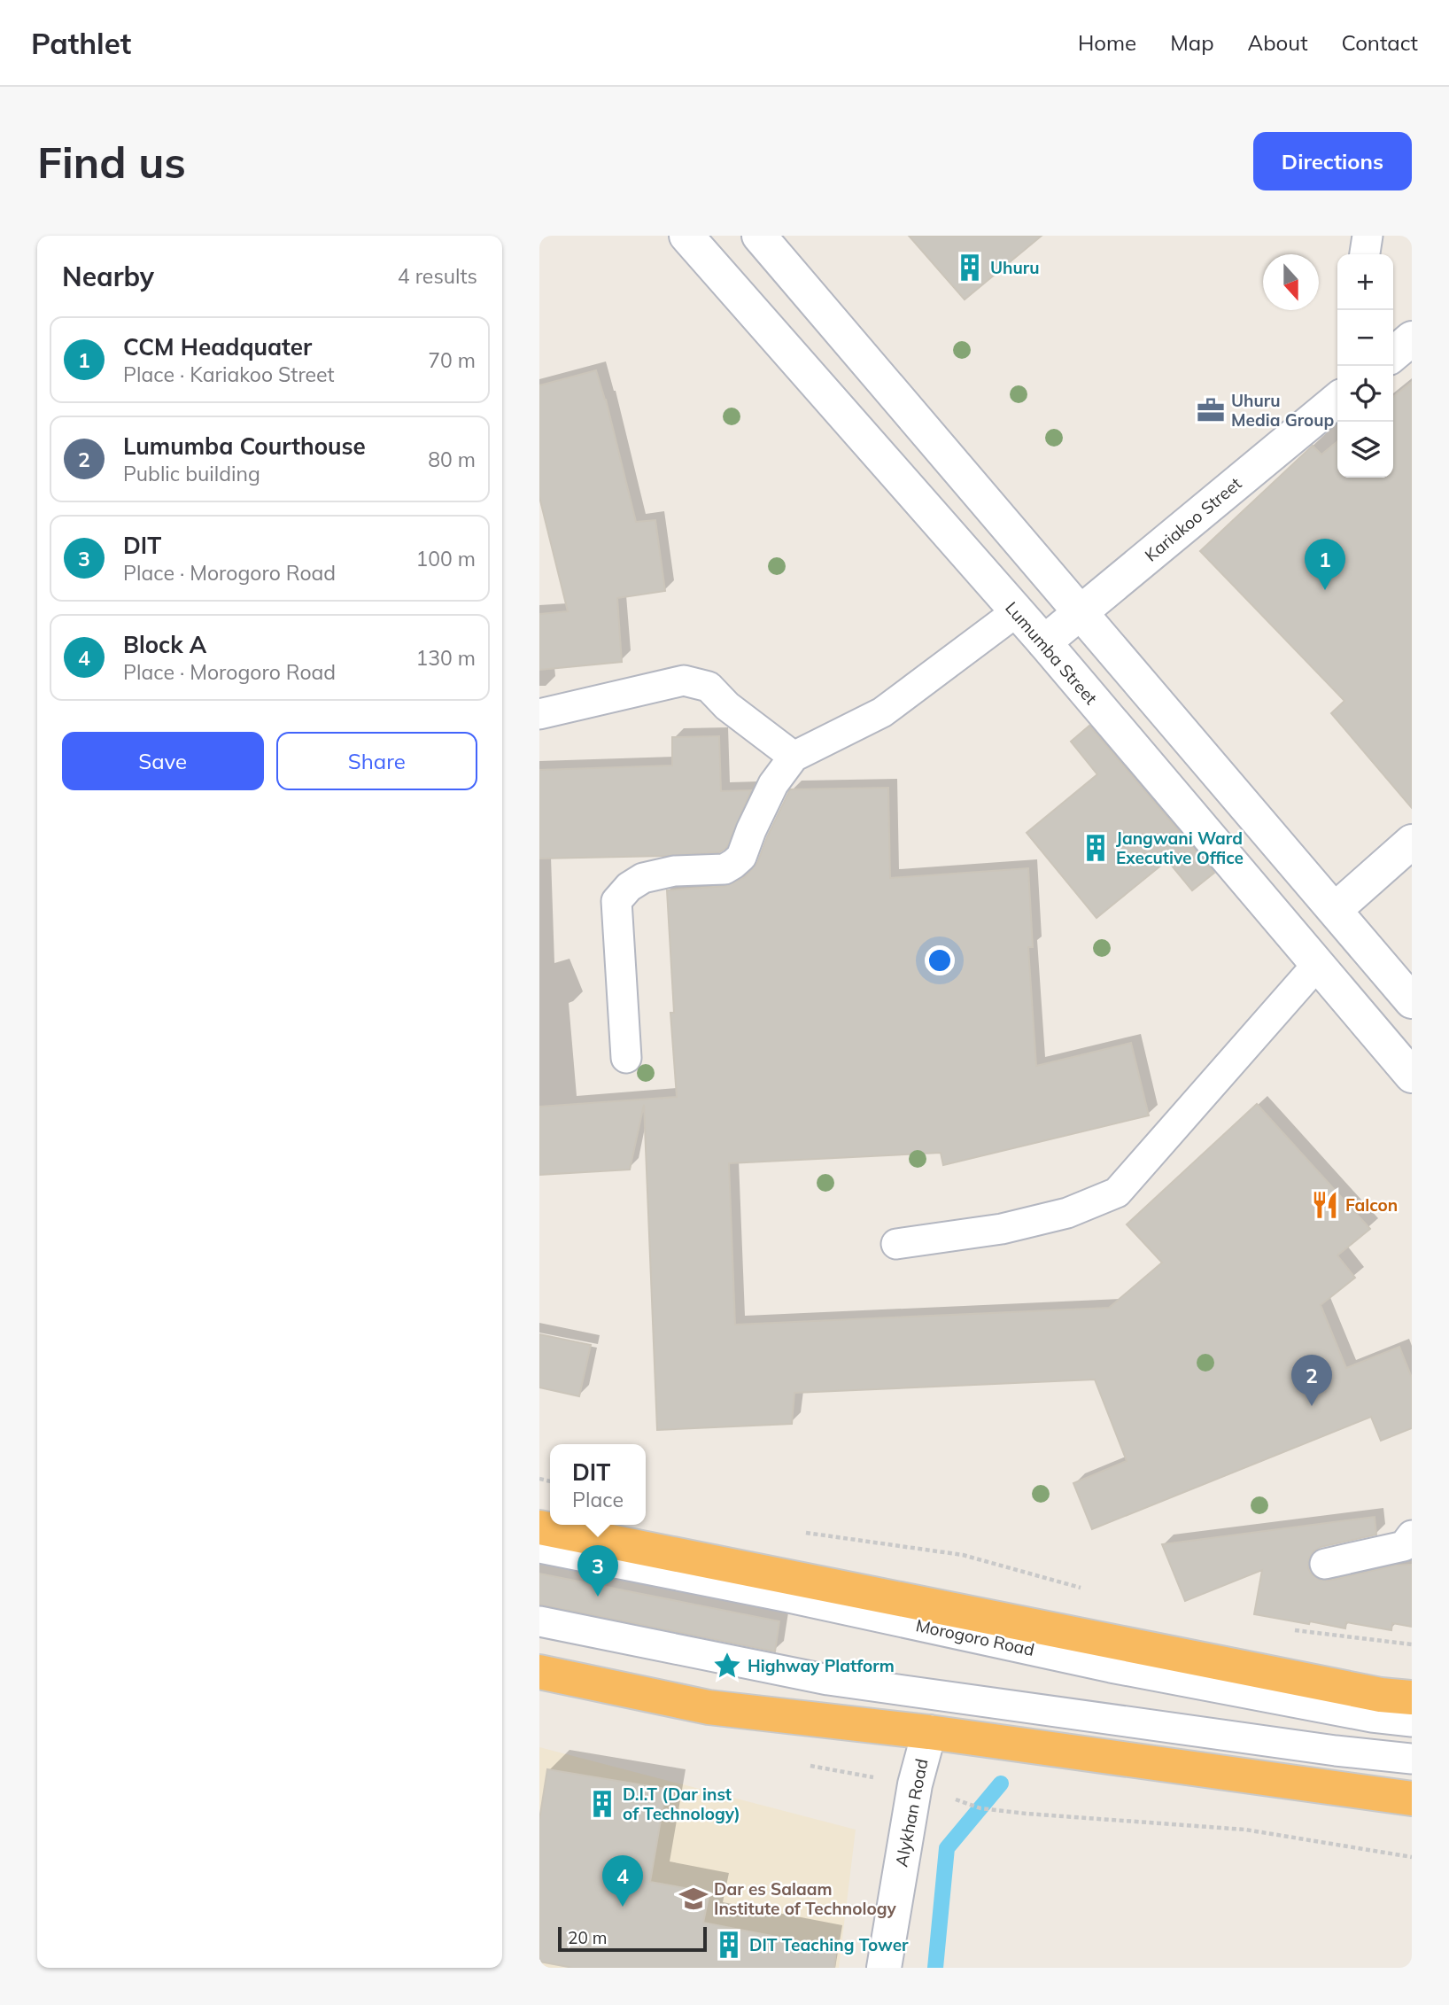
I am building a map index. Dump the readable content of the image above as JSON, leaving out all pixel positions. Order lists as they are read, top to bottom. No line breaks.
{"streets":{"highway":["Morogoro Road"],"main road":["Kariakoo Street","Lumumba Street","Alykhan Road"]},"crossings":[["Kariakoo Street","Lumumba Street"]],"places":{"building":["Uhuru","Jangwani Ward Executive Office","D.I.T (Dar inst of Technology)","DIT Teaching Tower"],"office":["Uhuru Media Group"],"restaurant":["Falcon"],"place":["Highway Platform"],"school or university":["Dar es Salaam Institute of Technology"]},"scale_bar":"20 m","north":"bottom","page":{"header":"Pathlet","nav":["Home","Map","About","Contact"],"buttons":["Directions",["Save","Share"]],"title":"Find us","heading":["Nearby","4 results"],"map_buttons":["+","−"],"list":[{"mark":"1","name":"CCM Headquater","note":"Place · Kariakoo Street","value":"70 m"},{"mark":"2","name":"Lumumba Courthouse","note":"Public building","value":"80 m"},{"mark":"3","name":"DIT","note":"Place · Morogoro Road","value":"100 m"},{"mark":"4","name":"Block A","note":"Place · Morogoro Road","value":"130 m"}],"pins":["1","2","3","4"],"popup":["DIT","Place"],"scale":"20 m"}}
